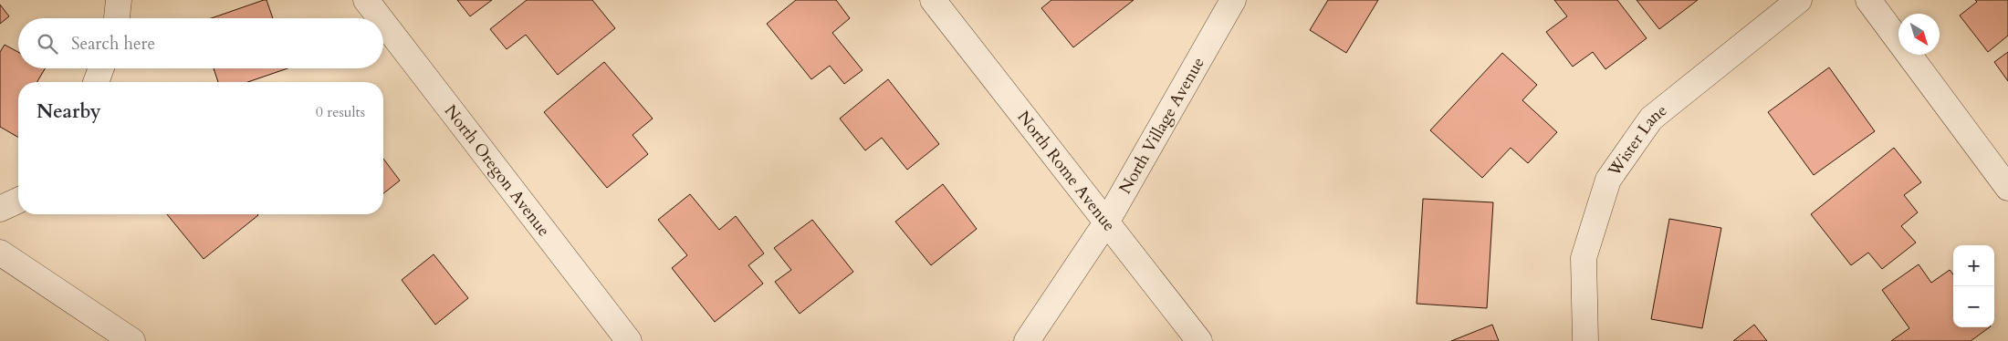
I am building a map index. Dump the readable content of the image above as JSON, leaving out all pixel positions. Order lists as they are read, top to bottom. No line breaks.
{"streets":{"street":["North Village Avenue","Wister Lane","North Oregon Avenue","North Rome Avenue"]},"crossings":[["North Village Avenue","North Rome Avenue"]],"north":"bottom right","page":{"search":"Search here","heading":["Nearby","0 results"],"map_buttons":["+","−"]}}
